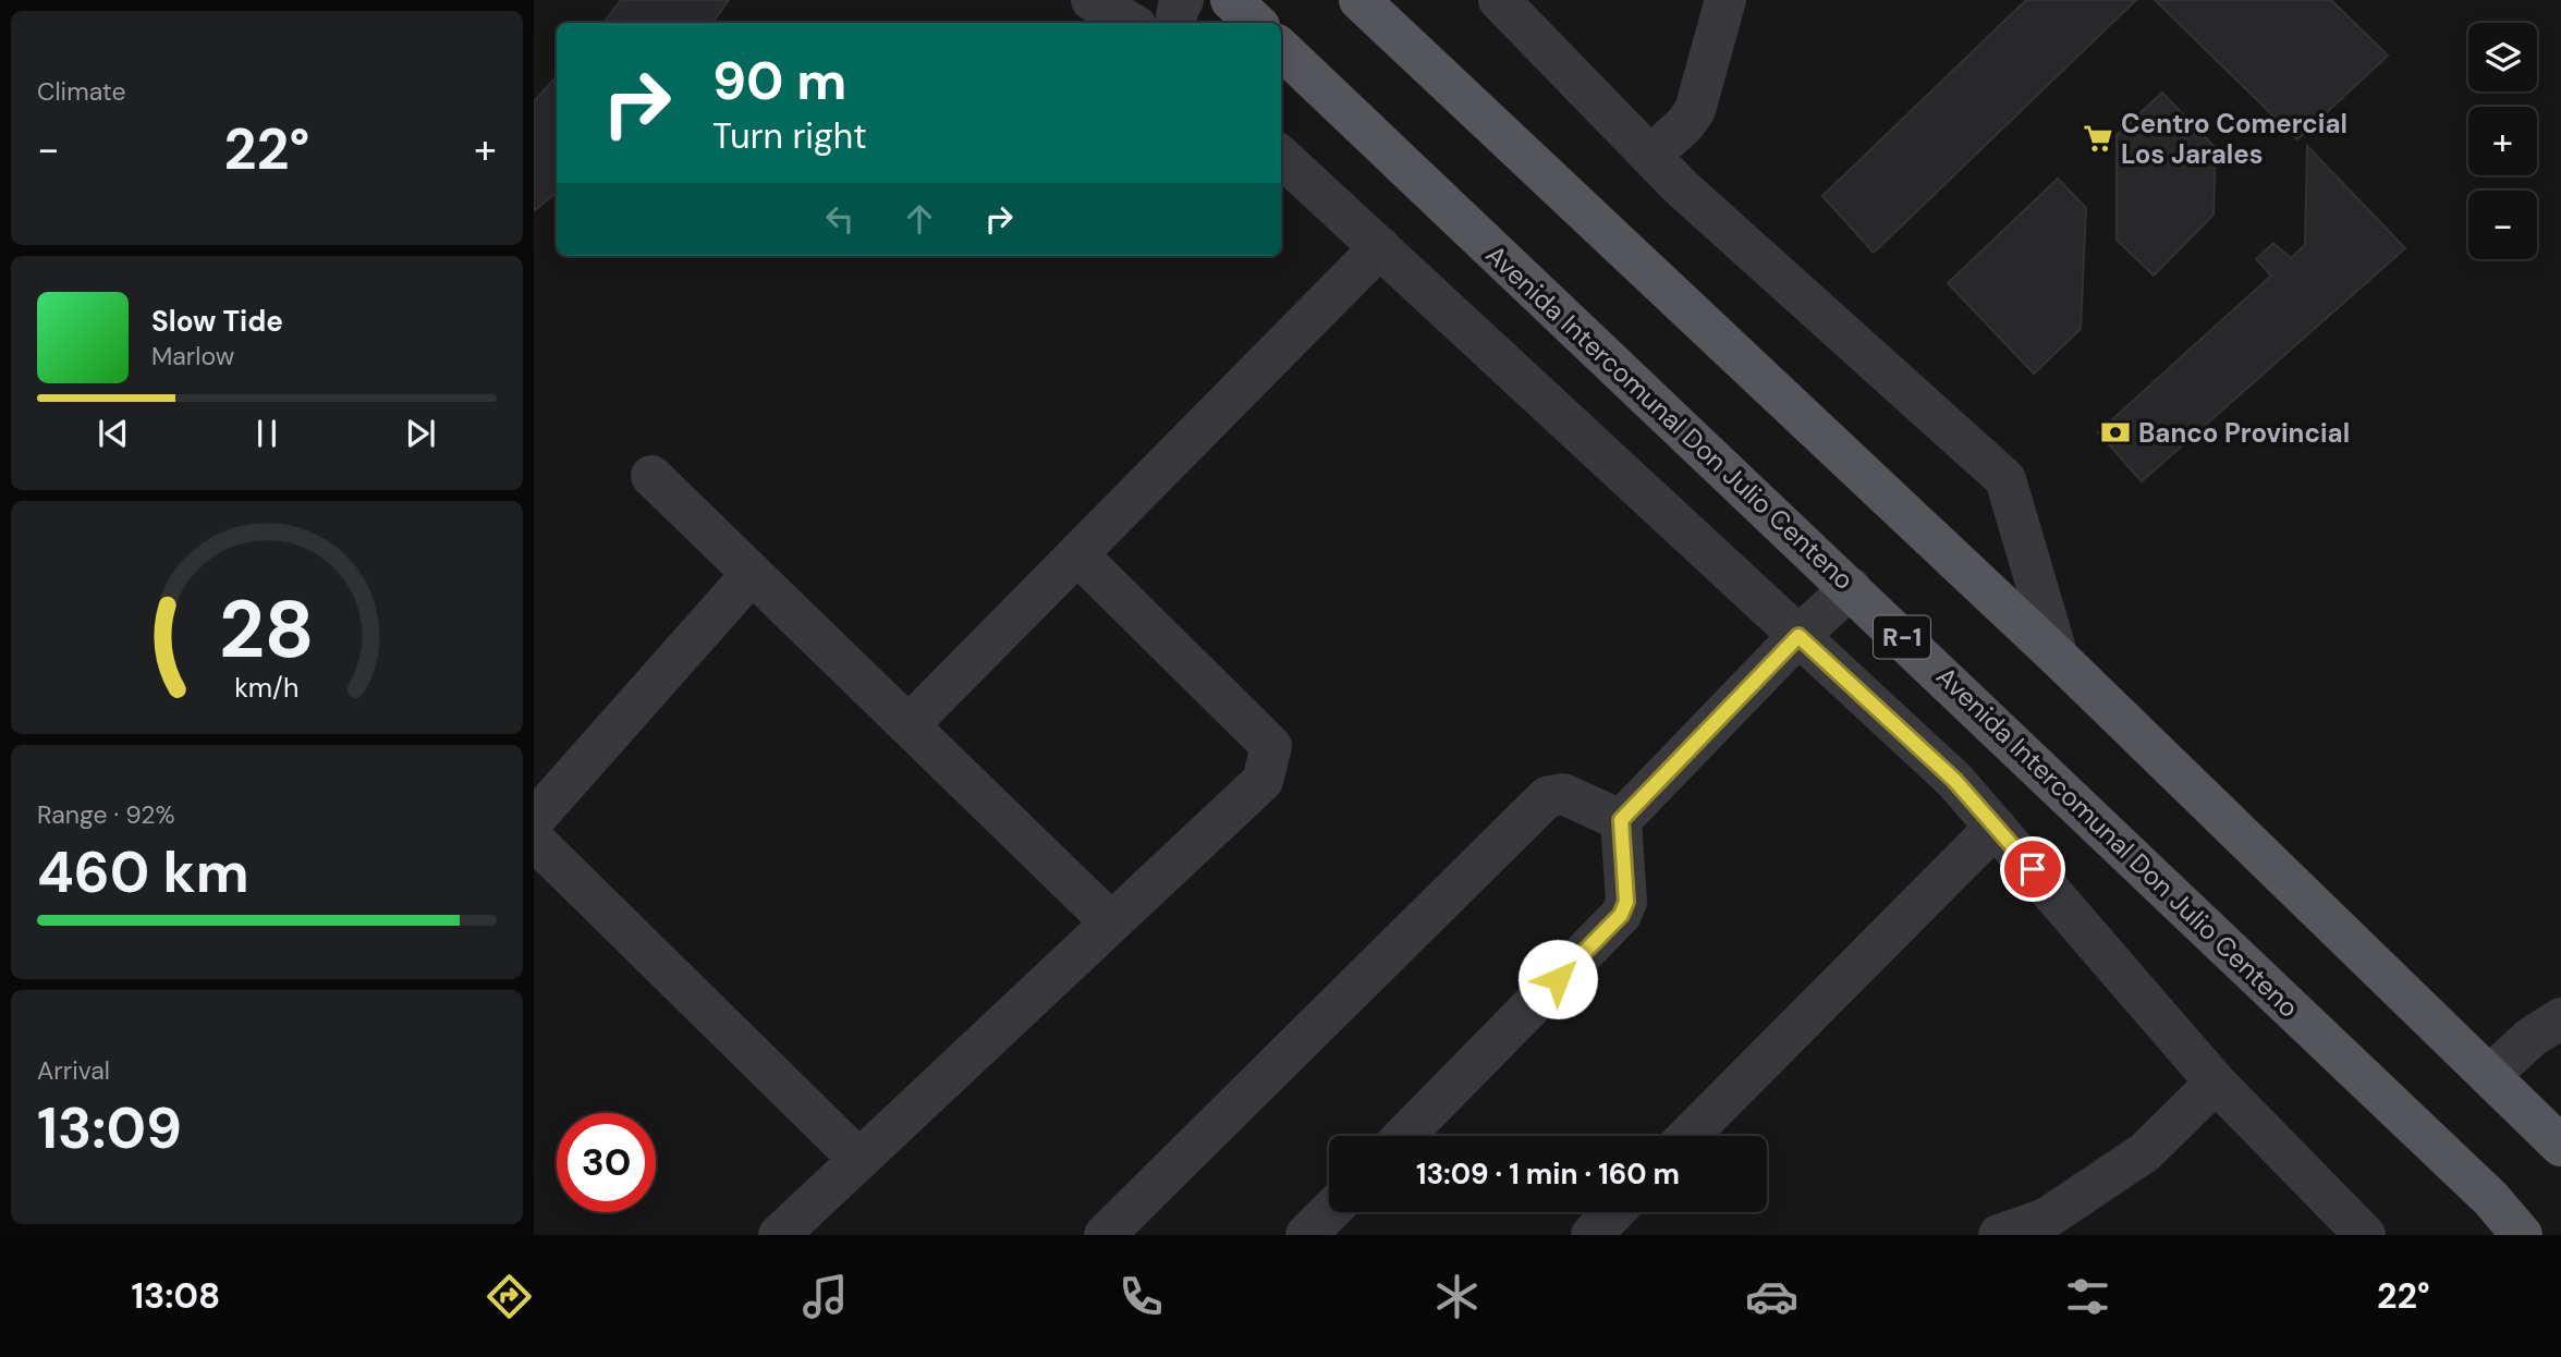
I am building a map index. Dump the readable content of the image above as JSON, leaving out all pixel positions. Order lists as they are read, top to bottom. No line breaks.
{"streets":{"main road":["Avenida Intercomunal Don Julio Centeno","R-1"]},"places":{"supermarket":["Centro Comercial Los Jarales"],"bank":["Banco Provincial"]},"page":{"tile":["Climate",["Range · 92%","460 km"],["Arrival","13:09"]],"map_buttons":["+","−"],"turn":["90 m","Turn right"],"heat":["−","22°","+"],"song":["Slow Tide","Marlow"],"limit":"30","trip":"13:09 · 1 min · 160 m","tabs":["13:08","22°"],"gauge":["28","km/h"]}}
